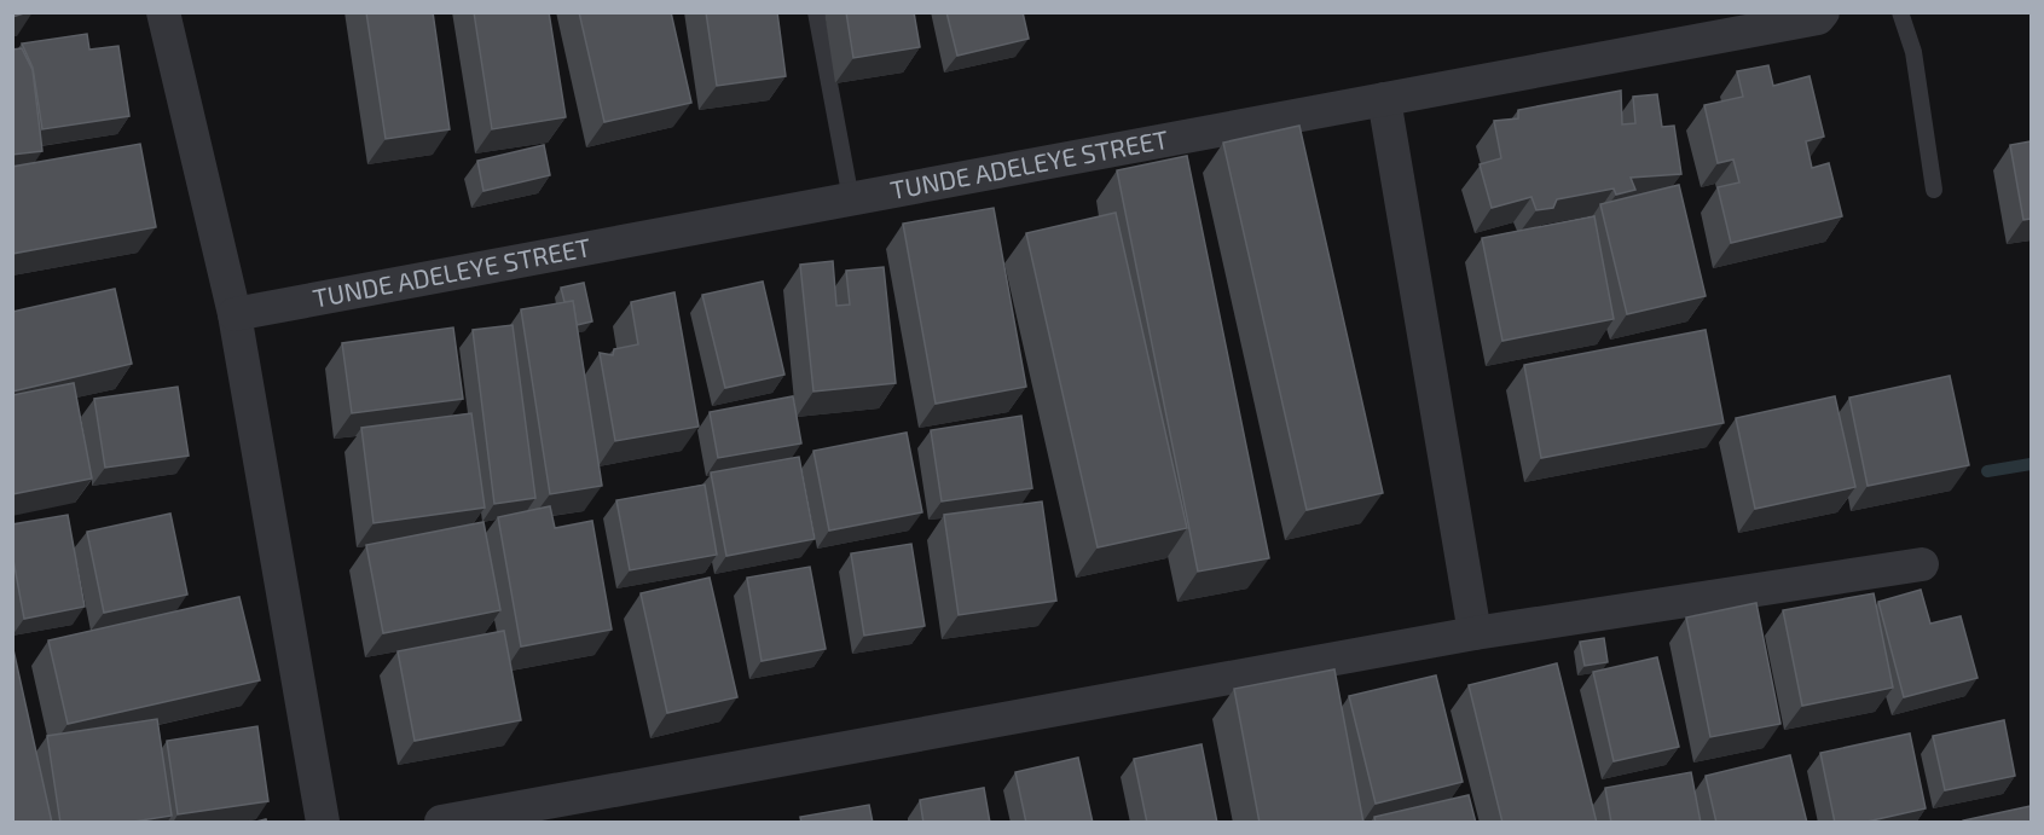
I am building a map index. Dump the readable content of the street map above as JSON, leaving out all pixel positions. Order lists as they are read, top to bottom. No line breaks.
{"streets":{"street":["TUNDE ADELEYE STREET"]}}
